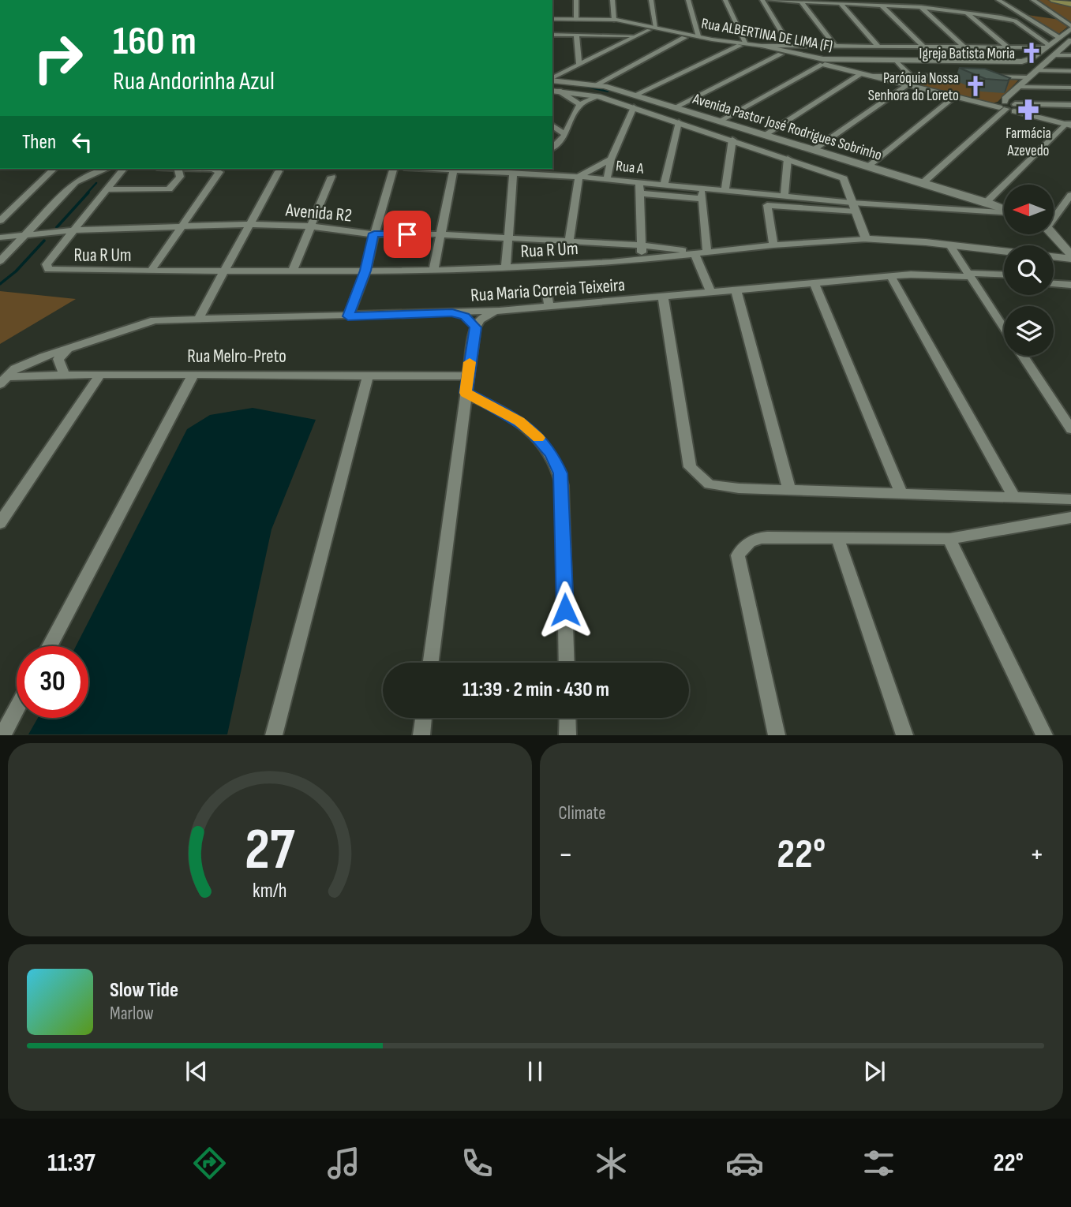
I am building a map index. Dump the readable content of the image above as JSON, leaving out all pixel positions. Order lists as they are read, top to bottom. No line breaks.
{"streets":{"street":["Rua ALBERTINA DE LIMA (F)","Avenida Pastor José Rodrigues Sobrinho","Rua A","Avenida R2","Rua R Um","Rua Maria Correia Teixeira","Rua Melro-Preto"]},"crossings":[["Avenida Pastor José Rodrigues Sobrinho","Rua A"],["Avenida R2","Rua R Um"],["Rua Maria Correia Teixeira","Rua Melro-Preto"]],"places":{"church":["Igreja Batista Moria","Paróquia Nossa Senhora do Loreto"],"pharmacy":["Farmácia Azevedo"]},"north":"left","page":{"turn":["160 m","Rua Andorinha Azul"],"then":"Then","limit":"30","trip":"11:39 · 2 min · 430 m","tile":"Climate","heat":["−","22°","+"],"song":["Slow Tide","Marlow"],"tabs":["11:37","22°"],"gauge":["27","km/h"]}}
